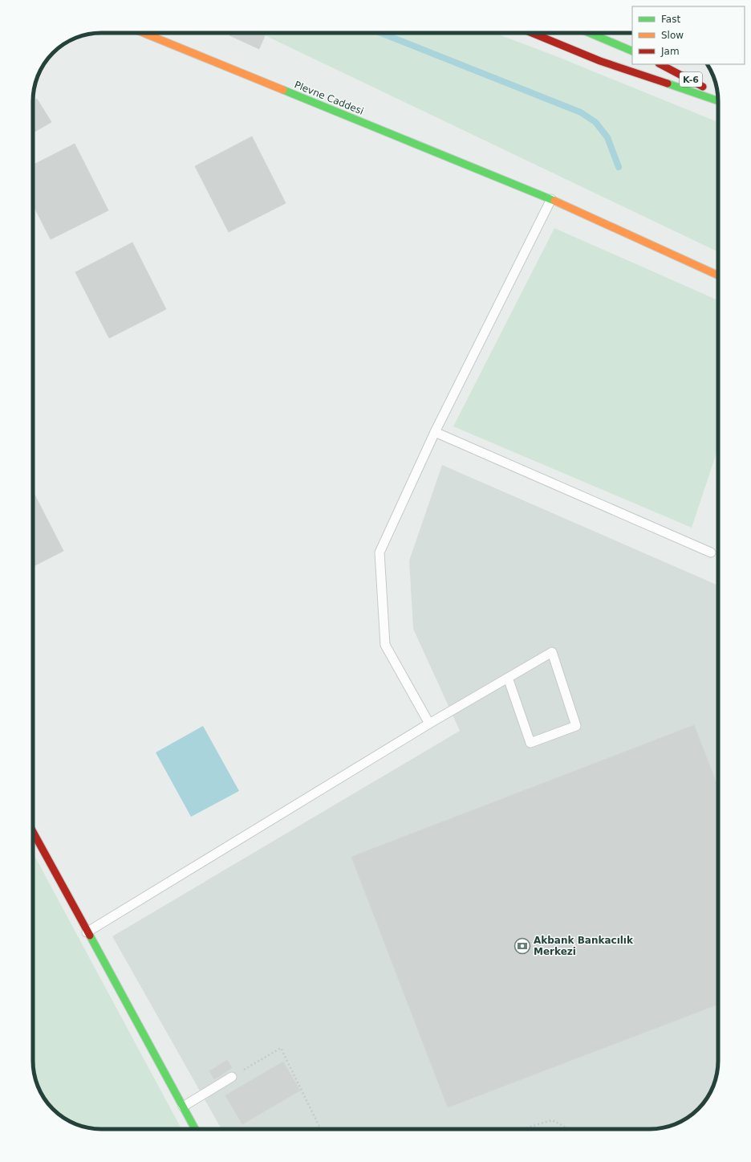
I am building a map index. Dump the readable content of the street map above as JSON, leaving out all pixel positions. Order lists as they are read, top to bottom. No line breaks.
{"streets":{"main road":["K-6","Plevne Caddesi"]},"places":{"bank":["Akbank Bankacılık Merkezi"]},"legend":["Fast","Slow","Jam"]}
